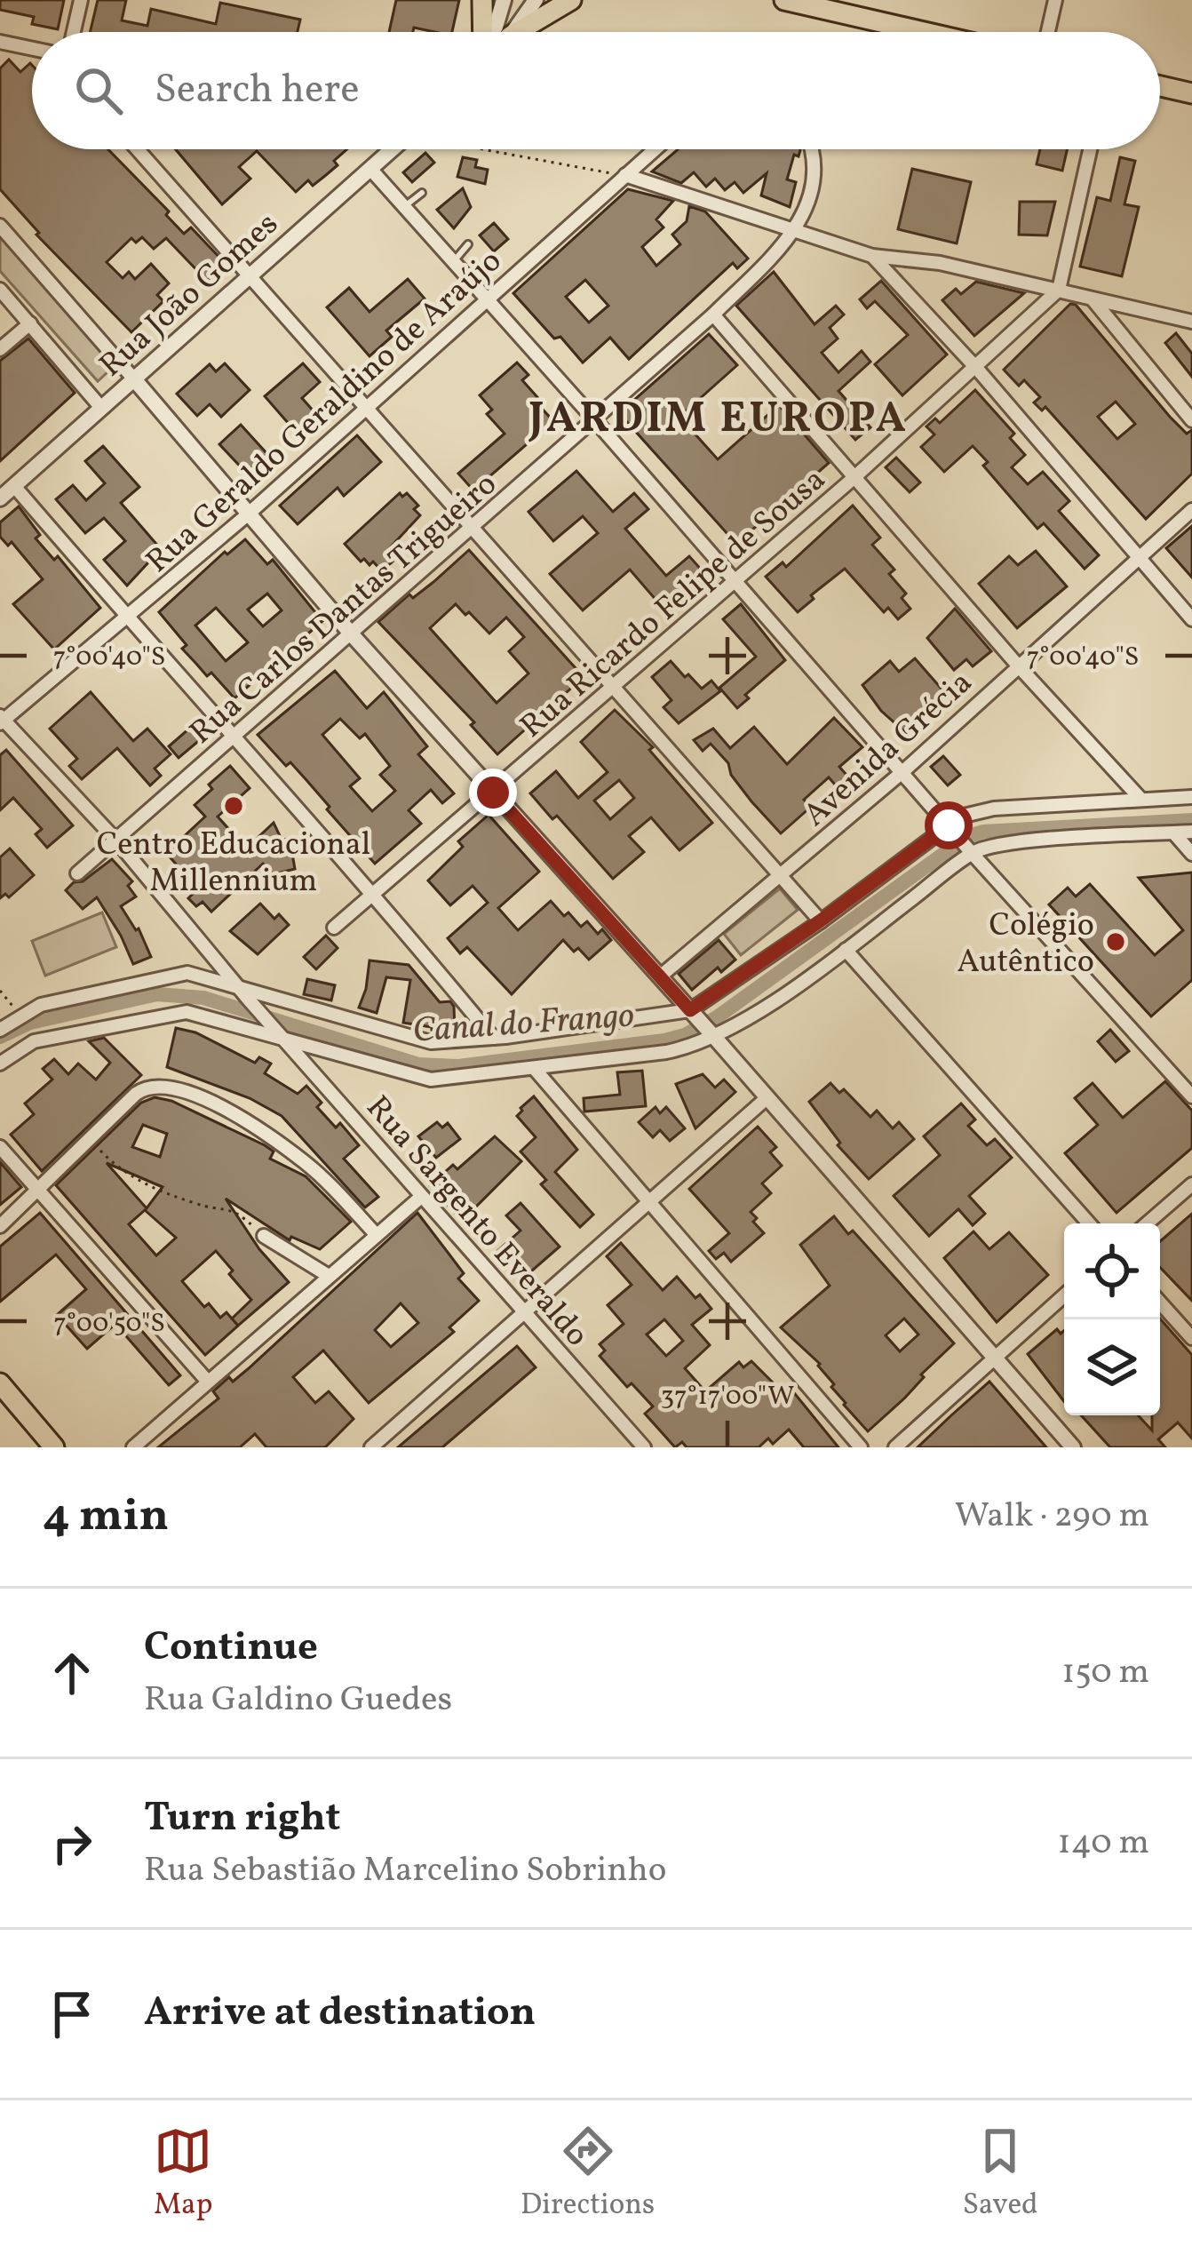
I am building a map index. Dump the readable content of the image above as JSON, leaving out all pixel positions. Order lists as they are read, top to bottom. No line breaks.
{"streets":{"street":["Rua João Gomes","Rua Geraldo Geraldino de Araújo","Rua Ricardo Felipe de Sousa","Rua Carlos Dantas Trigueiro","Avenida Grécia","Rua Sargento Everaldo"]},"crossings":[["Rua Geraldo Geraldino de Araújo","Rua Sargento Everaldo"],["Rua Carlos Dantas Trigueiro","Rua Sargento Everaldo"]],"districts":["JARDIM EUROPA"],"water":["Canal do Frango"],"places":["Centro Educacional Millennium","Colégio Autêntico"],"page":{"search":"Search here","heading":["4 min","Walk · 290 m"],"list":[["Continue","Rua Galdino Guedes","150 m"],["Turn right","Rua Sebastião Marcelino Sobrinho","140 m"],"Arrive at destination"],"nav":["Map","Directions","Saved"]},"coordinates":["7°00'40\"S","7°00'50\"S","37°17'00\"W"]}
